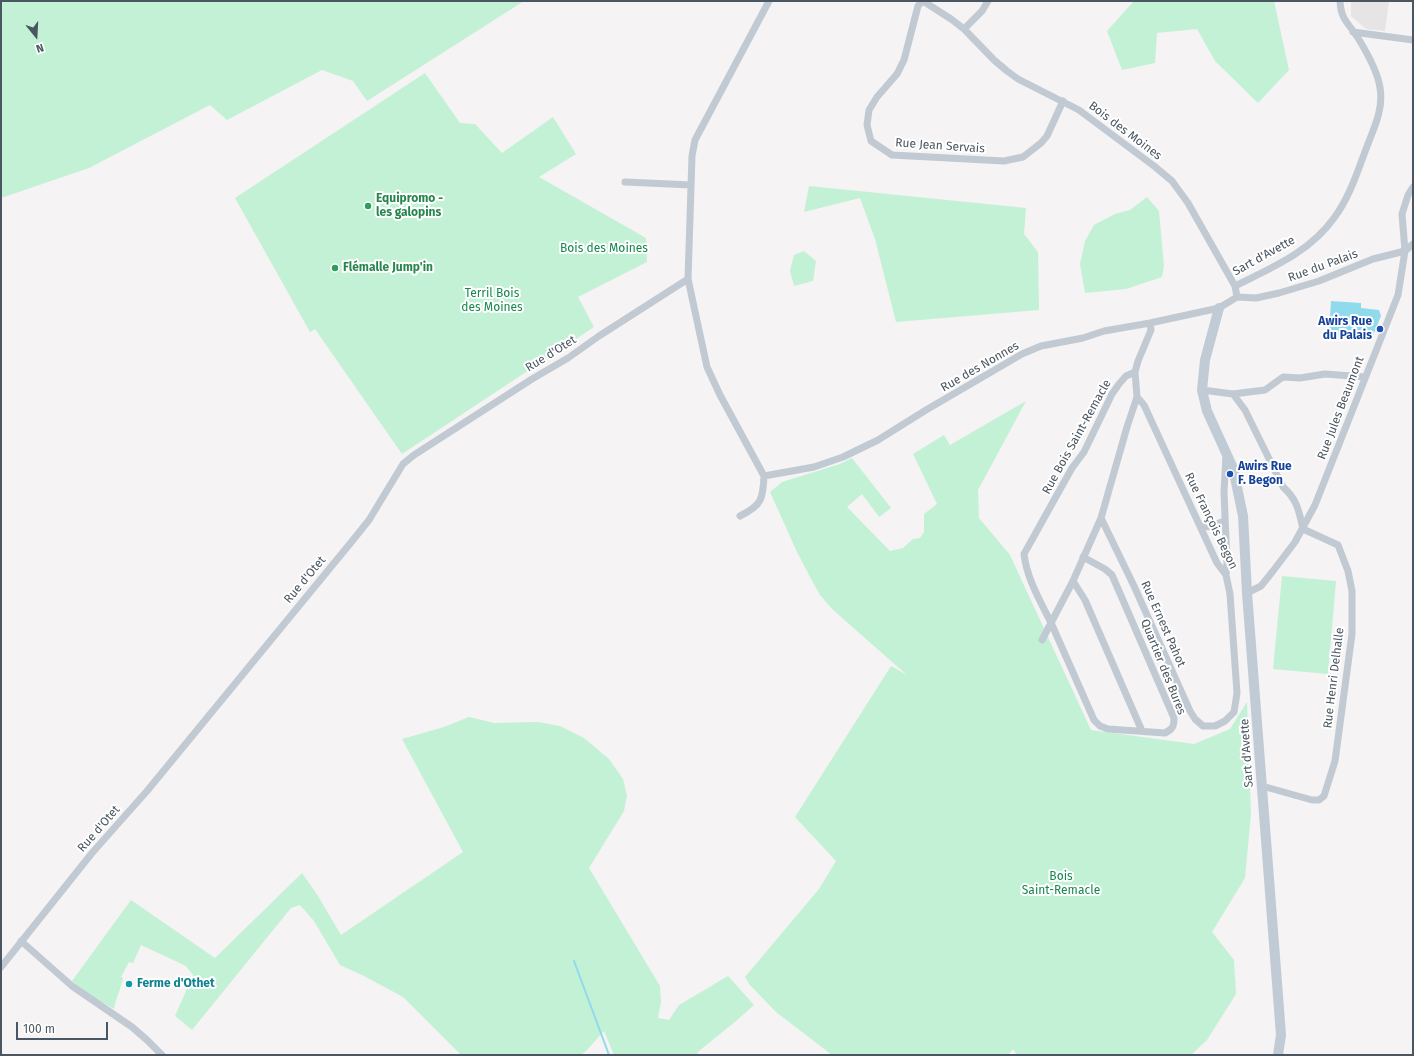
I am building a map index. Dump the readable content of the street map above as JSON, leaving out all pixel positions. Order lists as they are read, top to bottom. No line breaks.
{"streets":{"street":["Bois des Moines","Rue Jean Servais","Sart d'Avette","Rue du Palais","Rue d'Otet","Rue des Nonnes","Rue Jules Beaumont","Rue Bois Saint-Remacle","Rue François Begon","Rue Ernest Pahot","Quartier des Bures","Rue Henri Delhalle"]},"crossings":[["Bois des Moines","Rue Jean Servais"],["Bois des Moines","Sart d'Avette"],["Sart d'Avette","Rue du Palais"],["Sart d'Avette","Rue des Nonnes"],["Sart d'Avette","Rue Jules Beaumont"],["Sart d'Avette","Rue François Begon"],["Sart d'Avette","Rue Henri Delhalle"],["Rue du Palais","Rue Jules Beaumont"],["Rue Jules Beaumont","Rue Henri Delhalle"],["Rue François Begon","Rue Ernest Pahot"]],"parks":["Bois des Moines","Terril Bois des Moines","Bois Saint-Remacle"],"places":["Equipromo - les galopins","Flémalle Jump'in","Awirs Rue du Palais","Awirs Rue F. Begon","Ferme d'Othet"],"scale_bar":"100 m","north":"bottom"}
